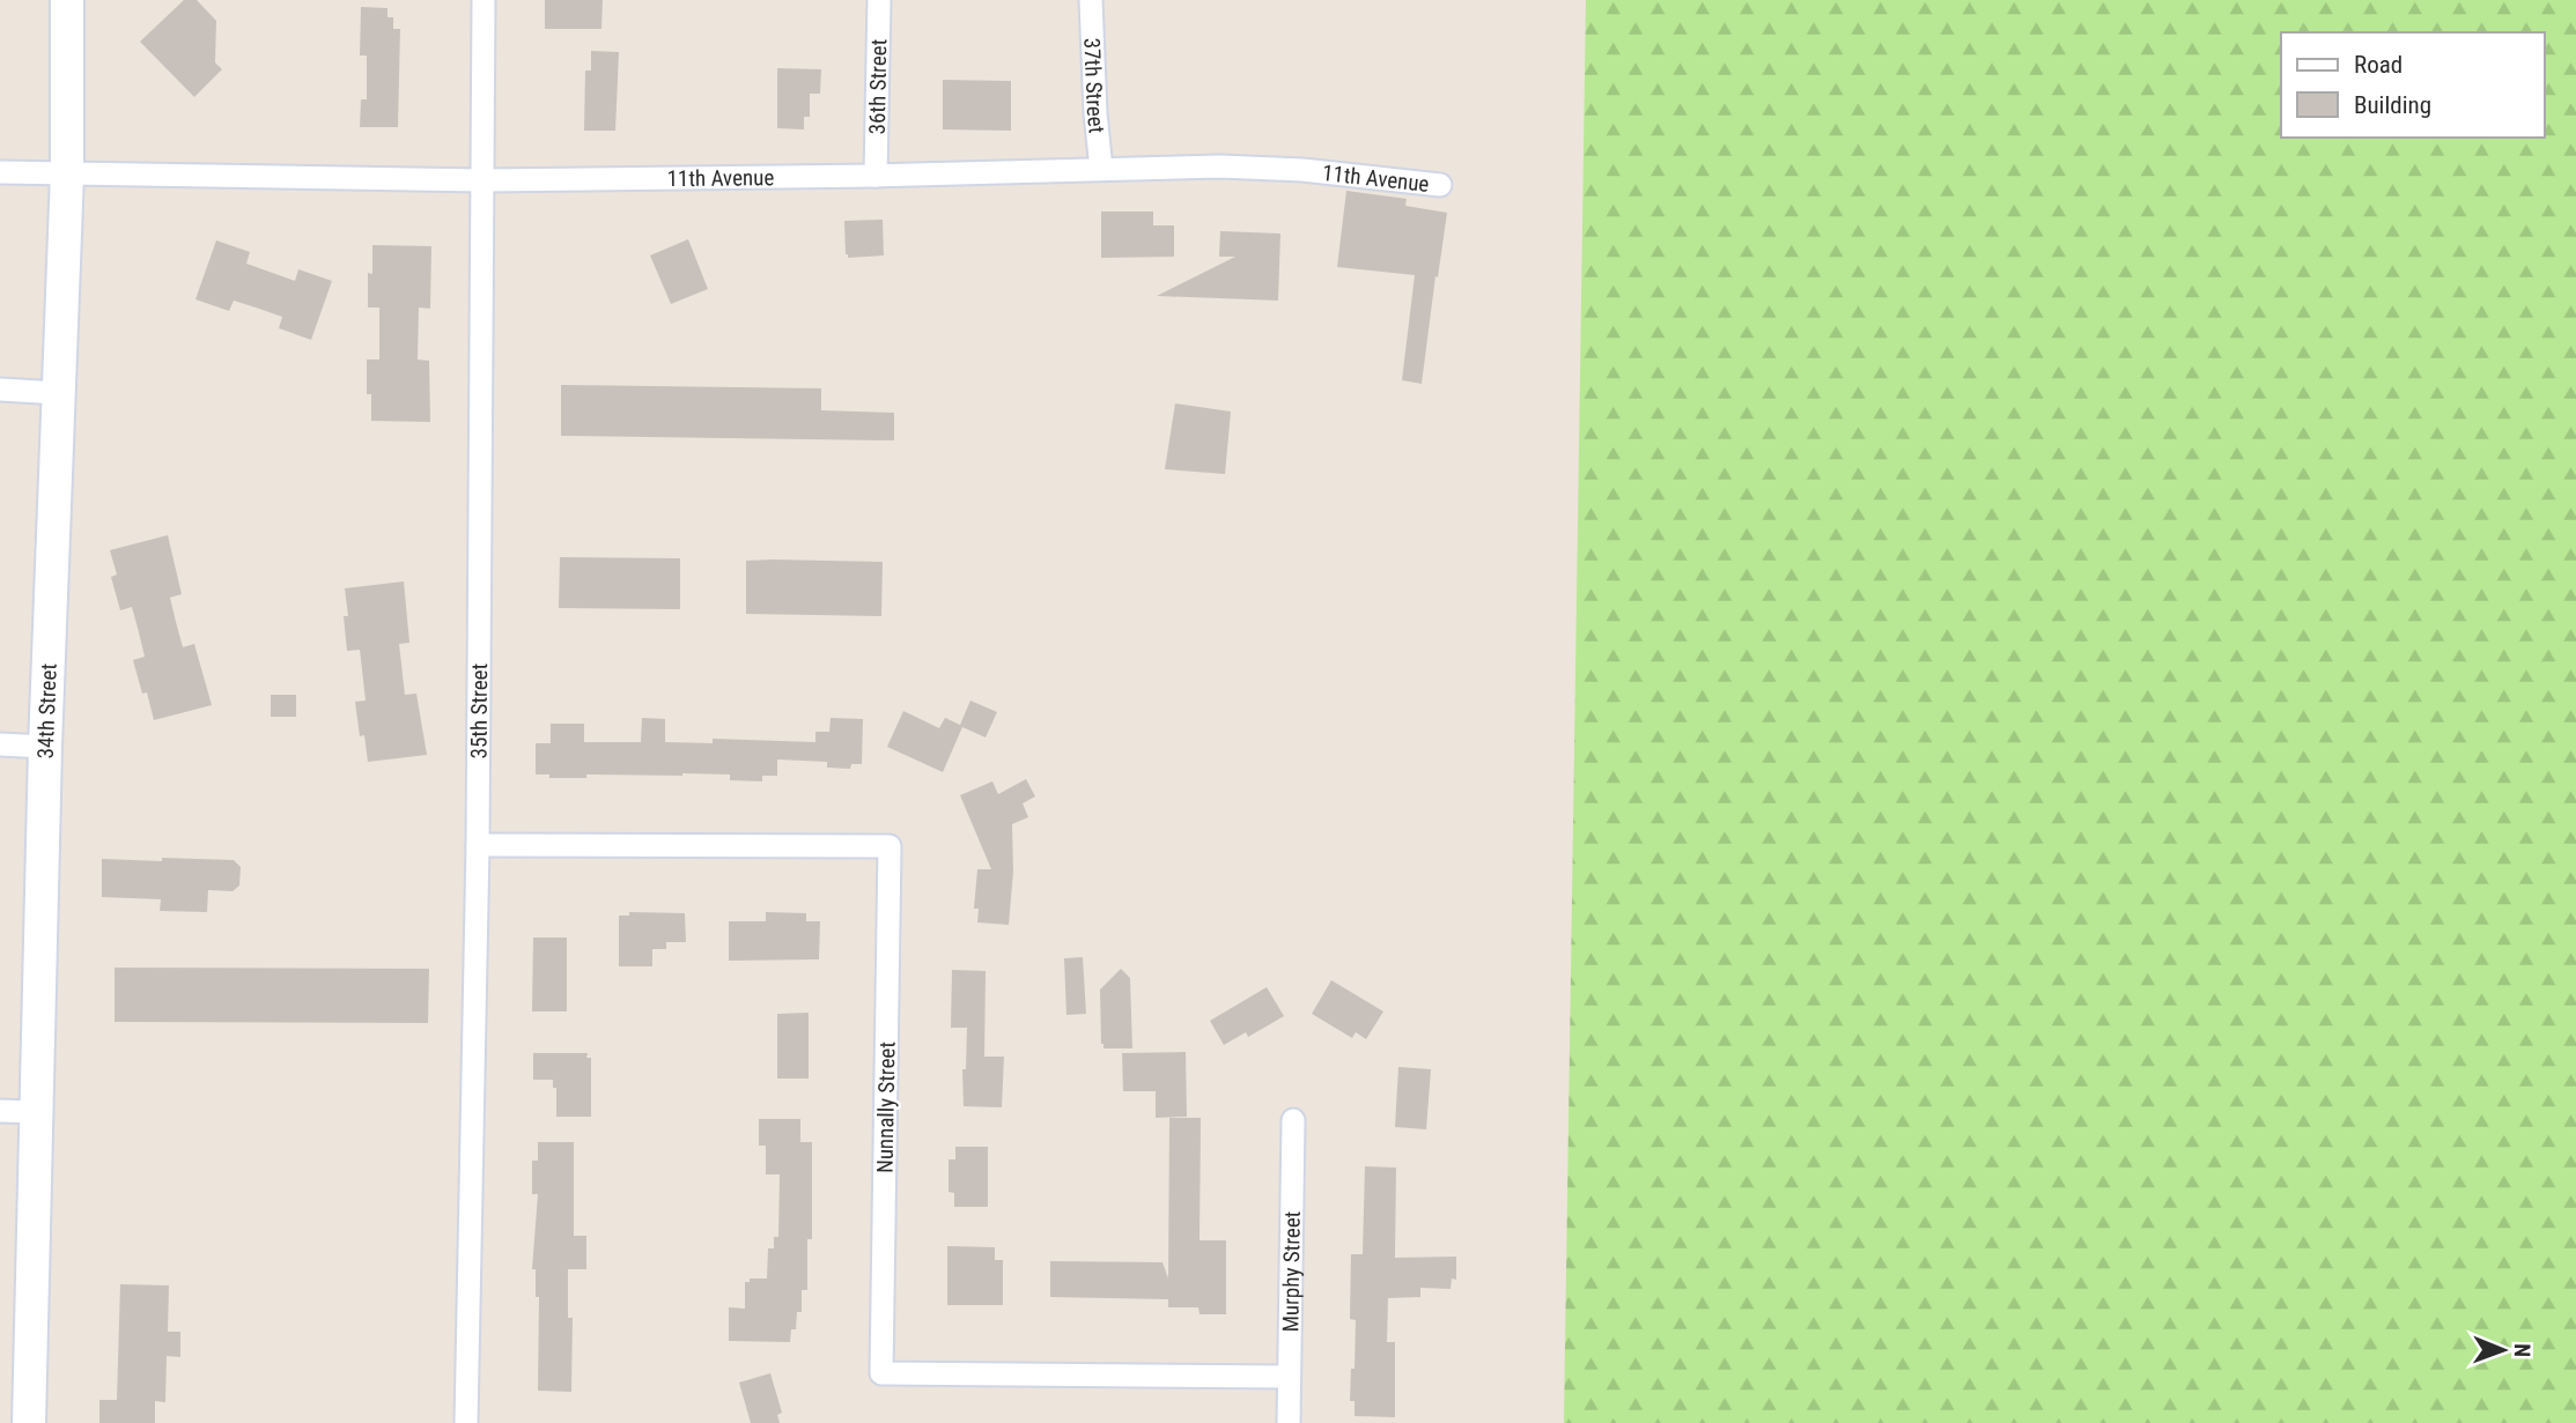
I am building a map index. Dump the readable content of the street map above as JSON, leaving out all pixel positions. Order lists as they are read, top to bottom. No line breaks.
{"streets":{"street":["37th Street","36th Street","11th Avenue","34th Street","35th Street","Nunnally Street","Murphy Street"]},"crossings":[["37th Street","11th Avenue"],["36th Street","11th Avenue"],["11th Avenue","34th Street"],["11th Avenue","35th Street"],["35th Street","Nunnally Street"],["Nunnally Street","Murphy Street"]],"legend":["Road","Building"],"north":"right"}
